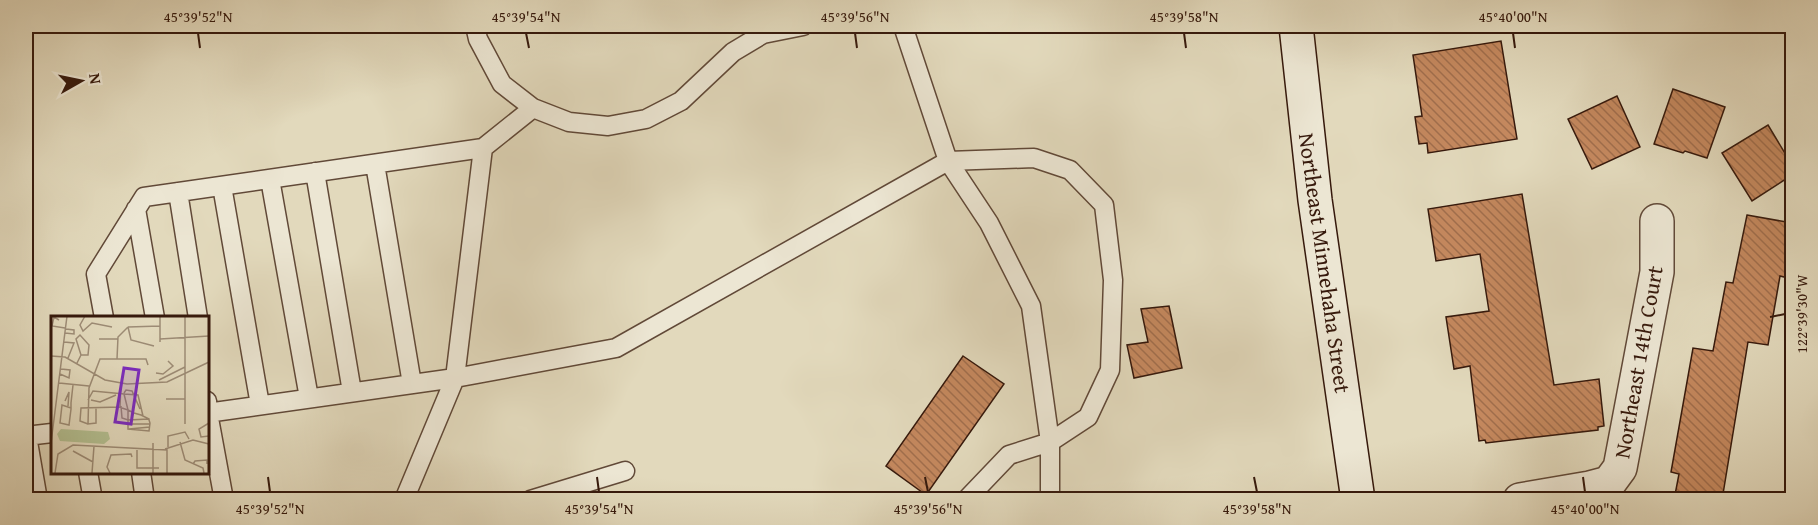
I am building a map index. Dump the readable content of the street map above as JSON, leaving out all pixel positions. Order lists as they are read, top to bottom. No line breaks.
{"streets":{"main road":["Northeast Minnehaha Street","Northeast 14th Court"]},"north":"right","coordinates":["45°39'52\"N","45°39'54\"N","45°39'56\"N","45°39'58\"N","45°40'00\"N","122°39'30\"W"]}
